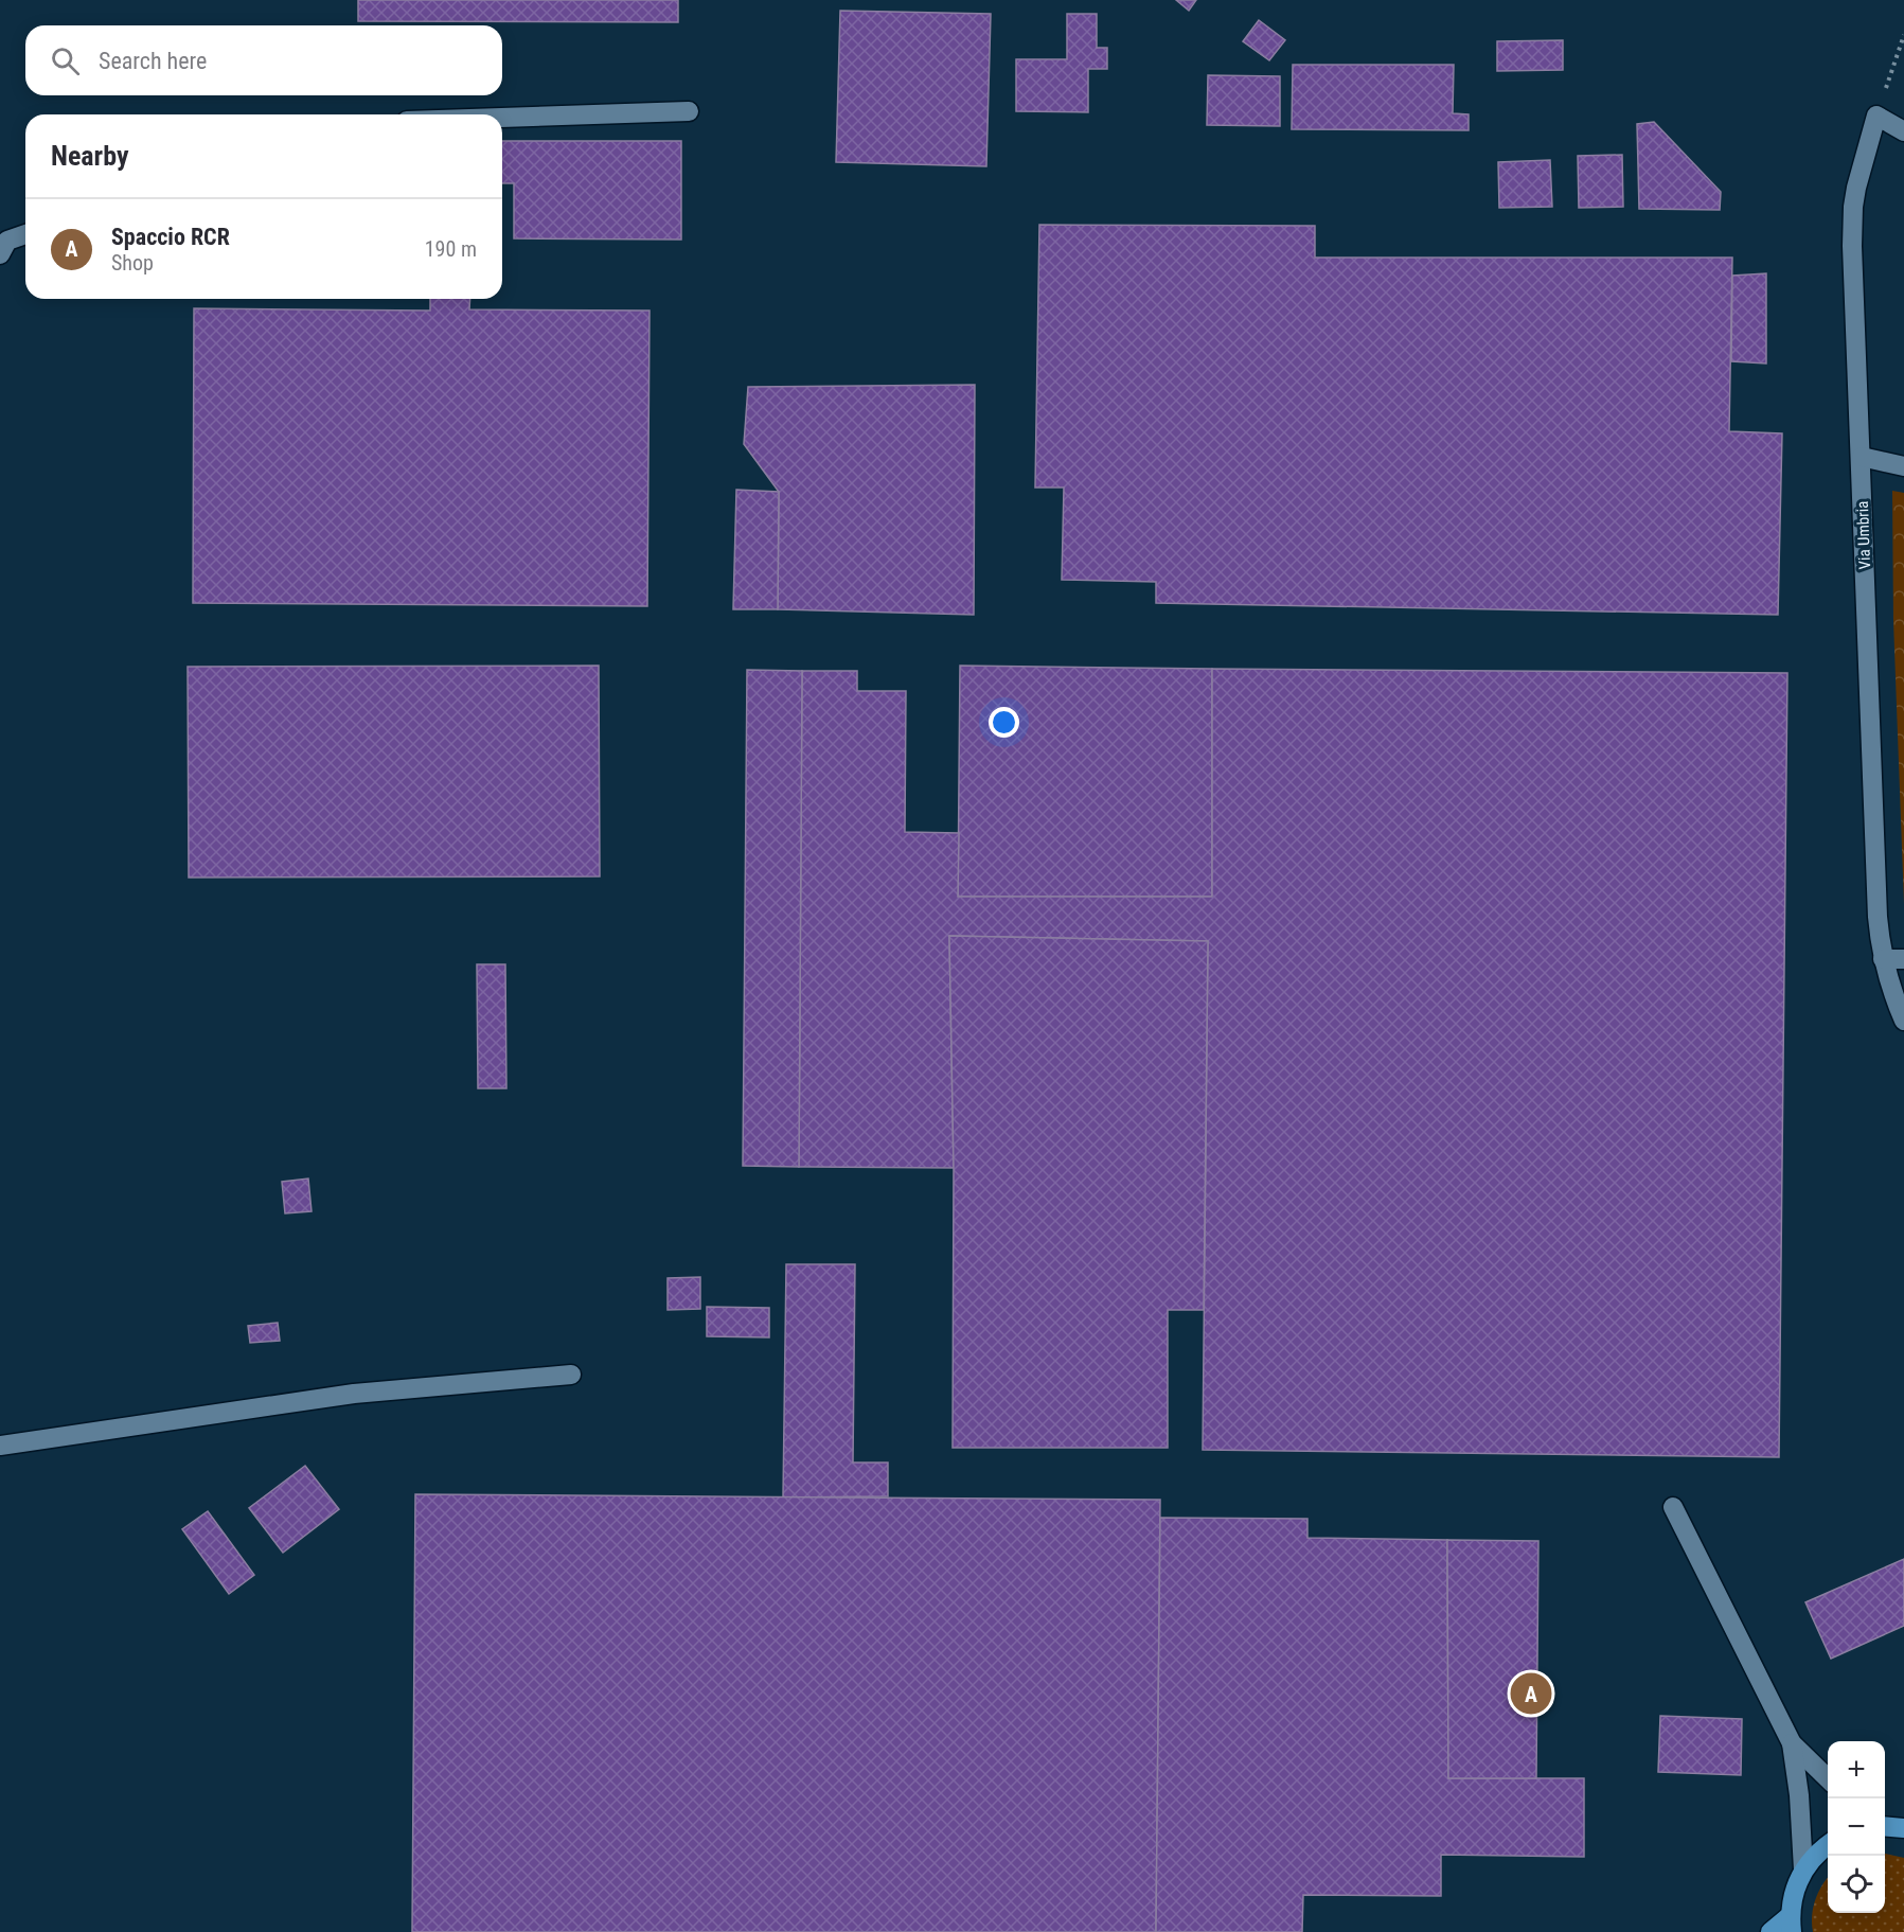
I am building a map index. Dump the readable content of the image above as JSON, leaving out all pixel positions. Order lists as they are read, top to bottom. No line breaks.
{"streets":{"street":["Via Umbria"]},"page":{"search":"Search here","heading":"Nearby","list":[{"mark":"A","name":"Spaccio RCR","note":"Shop","value":"190 m"}],"pins":"A","map_buttons":["+","−"]}}
